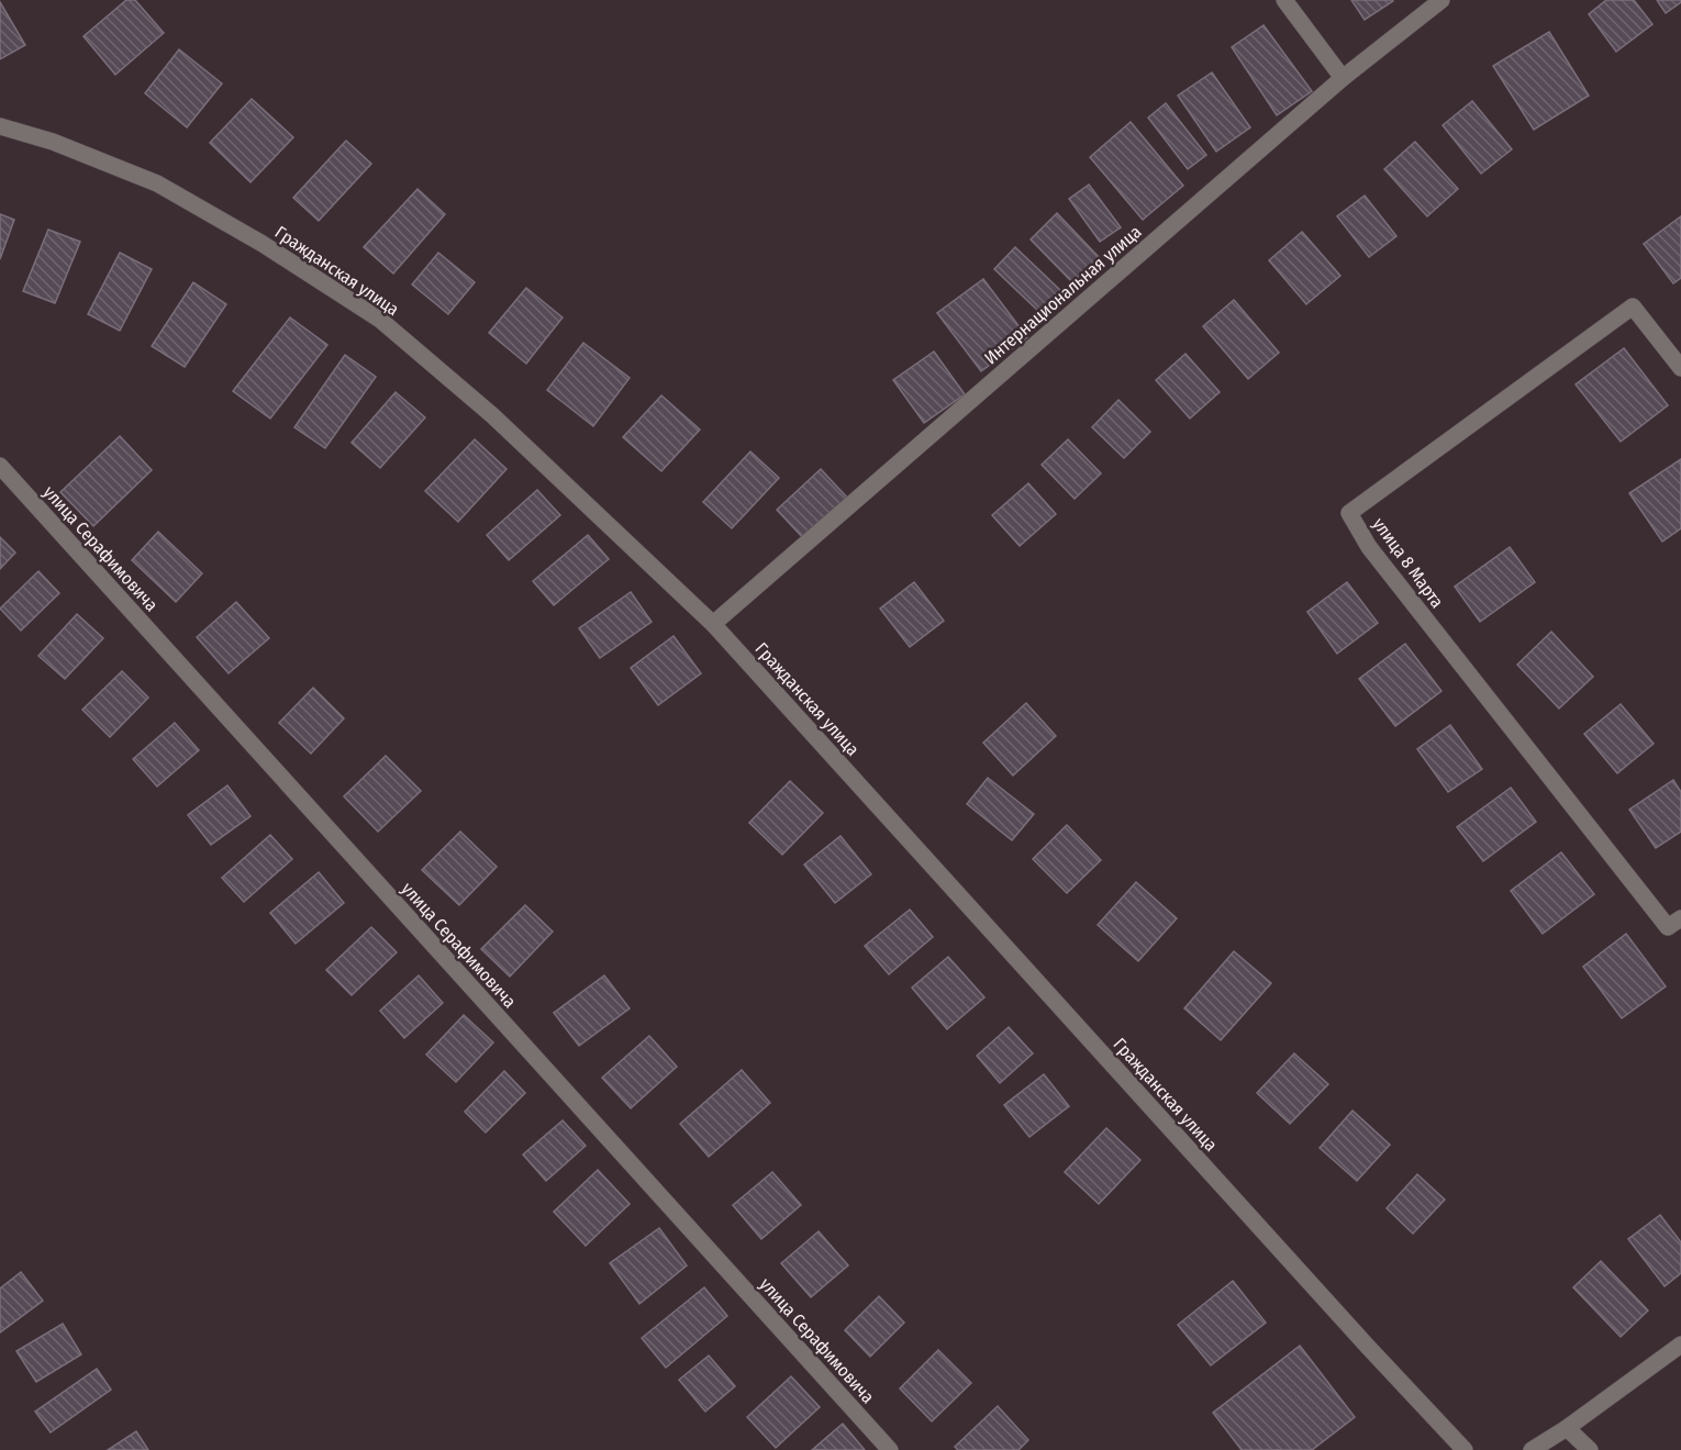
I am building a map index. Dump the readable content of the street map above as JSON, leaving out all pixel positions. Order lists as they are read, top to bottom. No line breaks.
{"streets":{"street":["Гражданская улица","Интернациональная улица","улица Серафимовича","улица 8 Марта"]},"crossings":[["Гражданская улица","Интернациональная улица"]]}
